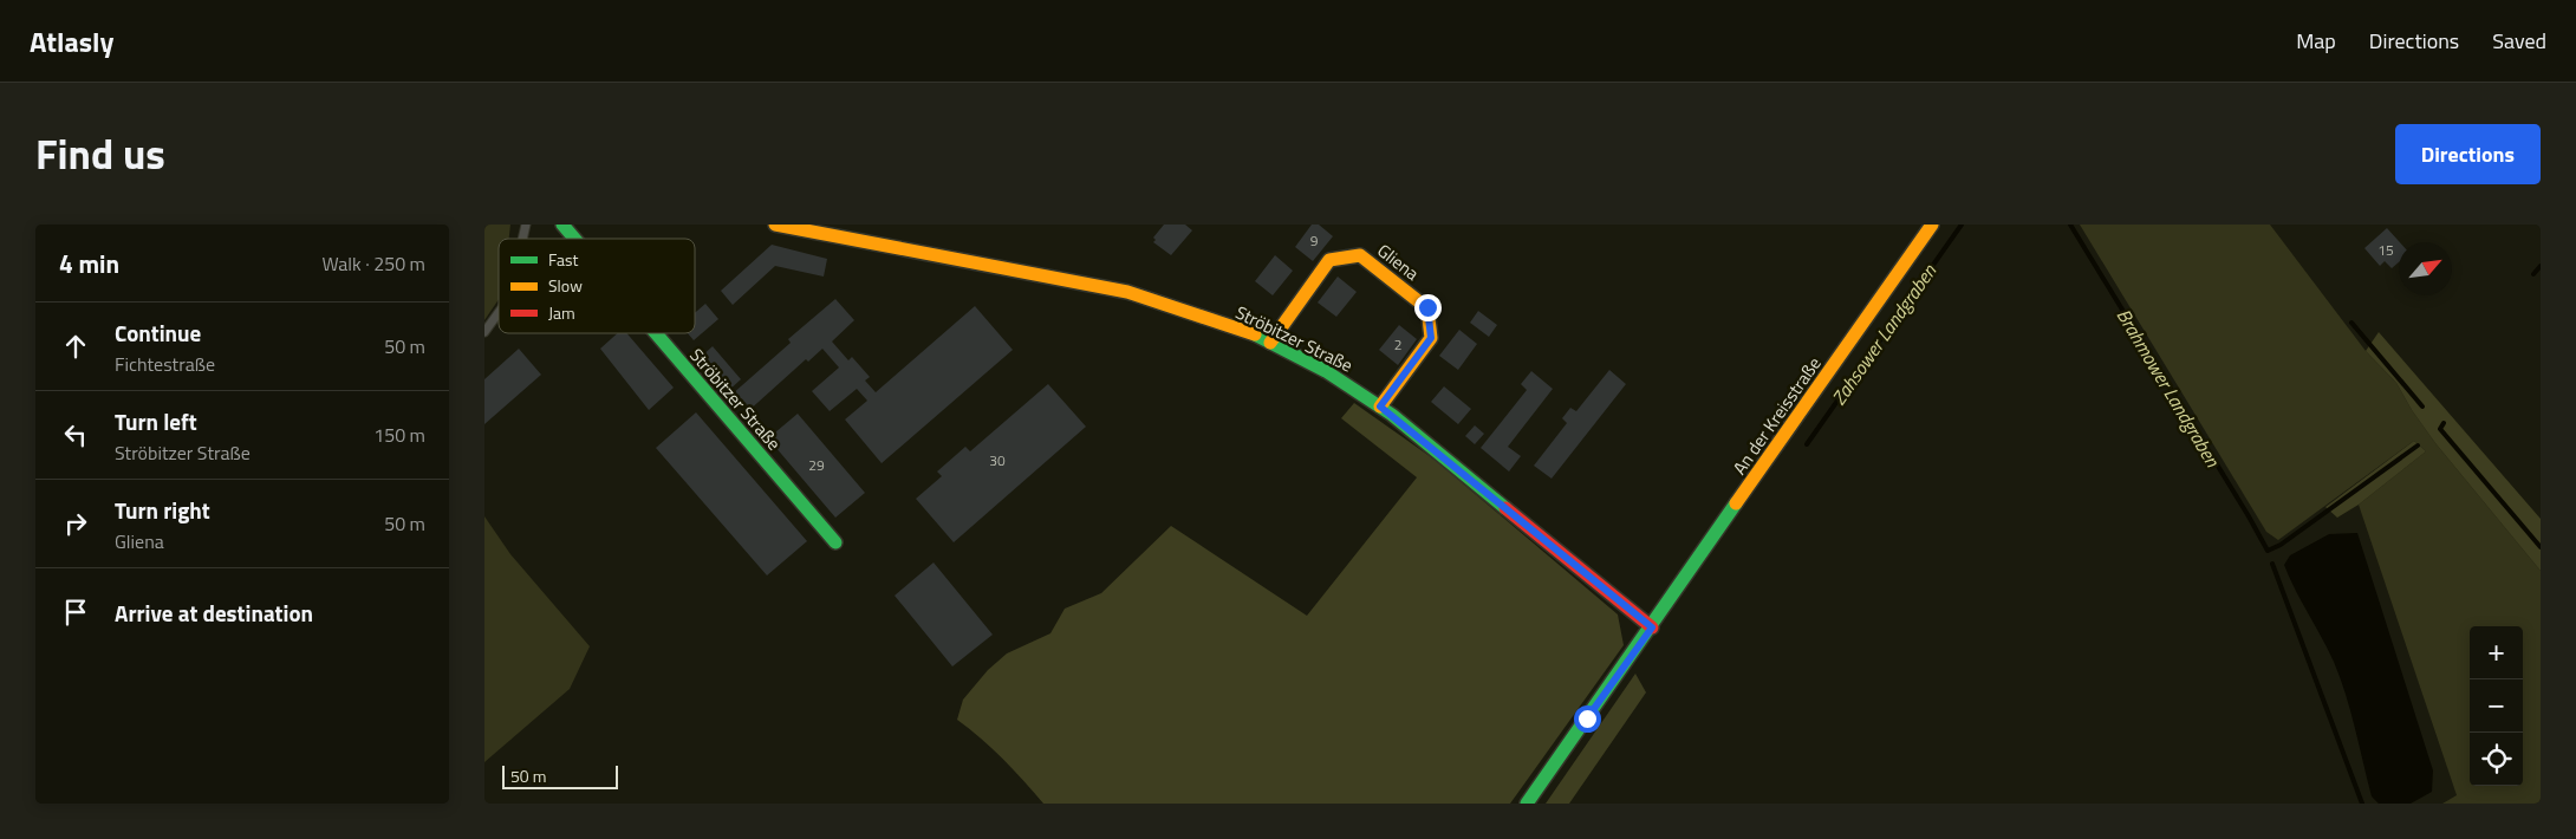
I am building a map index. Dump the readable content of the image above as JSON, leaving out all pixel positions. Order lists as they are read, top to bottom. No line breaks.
{"streets":{"street":["Gliena","Ströbitzer Straße","An der Kreisstraße"]},"crossings":[["Gliena","Ströbitzer Straße"],["Ströbitzer Straße","An der Kreisstraße"]],"water":["Zahsower Landgraben","Brahmower Landgraben"],"house_numbers":["9","15","2","30","29"],"legend":["Fast","Slow","Jam"],"scale_bar":"50 m","north":"top right","page":{"header":"Atlasly","nav":["Map","Directions","Saved"],"title":"Find us","buttons":"Directions","heading":["4 min","Walk · 250 m"],"list":[["Continue","Fichtestraße","50 m"],["Turn left","Ströbitzer Straße","150 m"],["Turn right","Gliena","50 m"],"Arrive at destination"],"map_buttons":["+","−"],"scale":"50 m"}}
